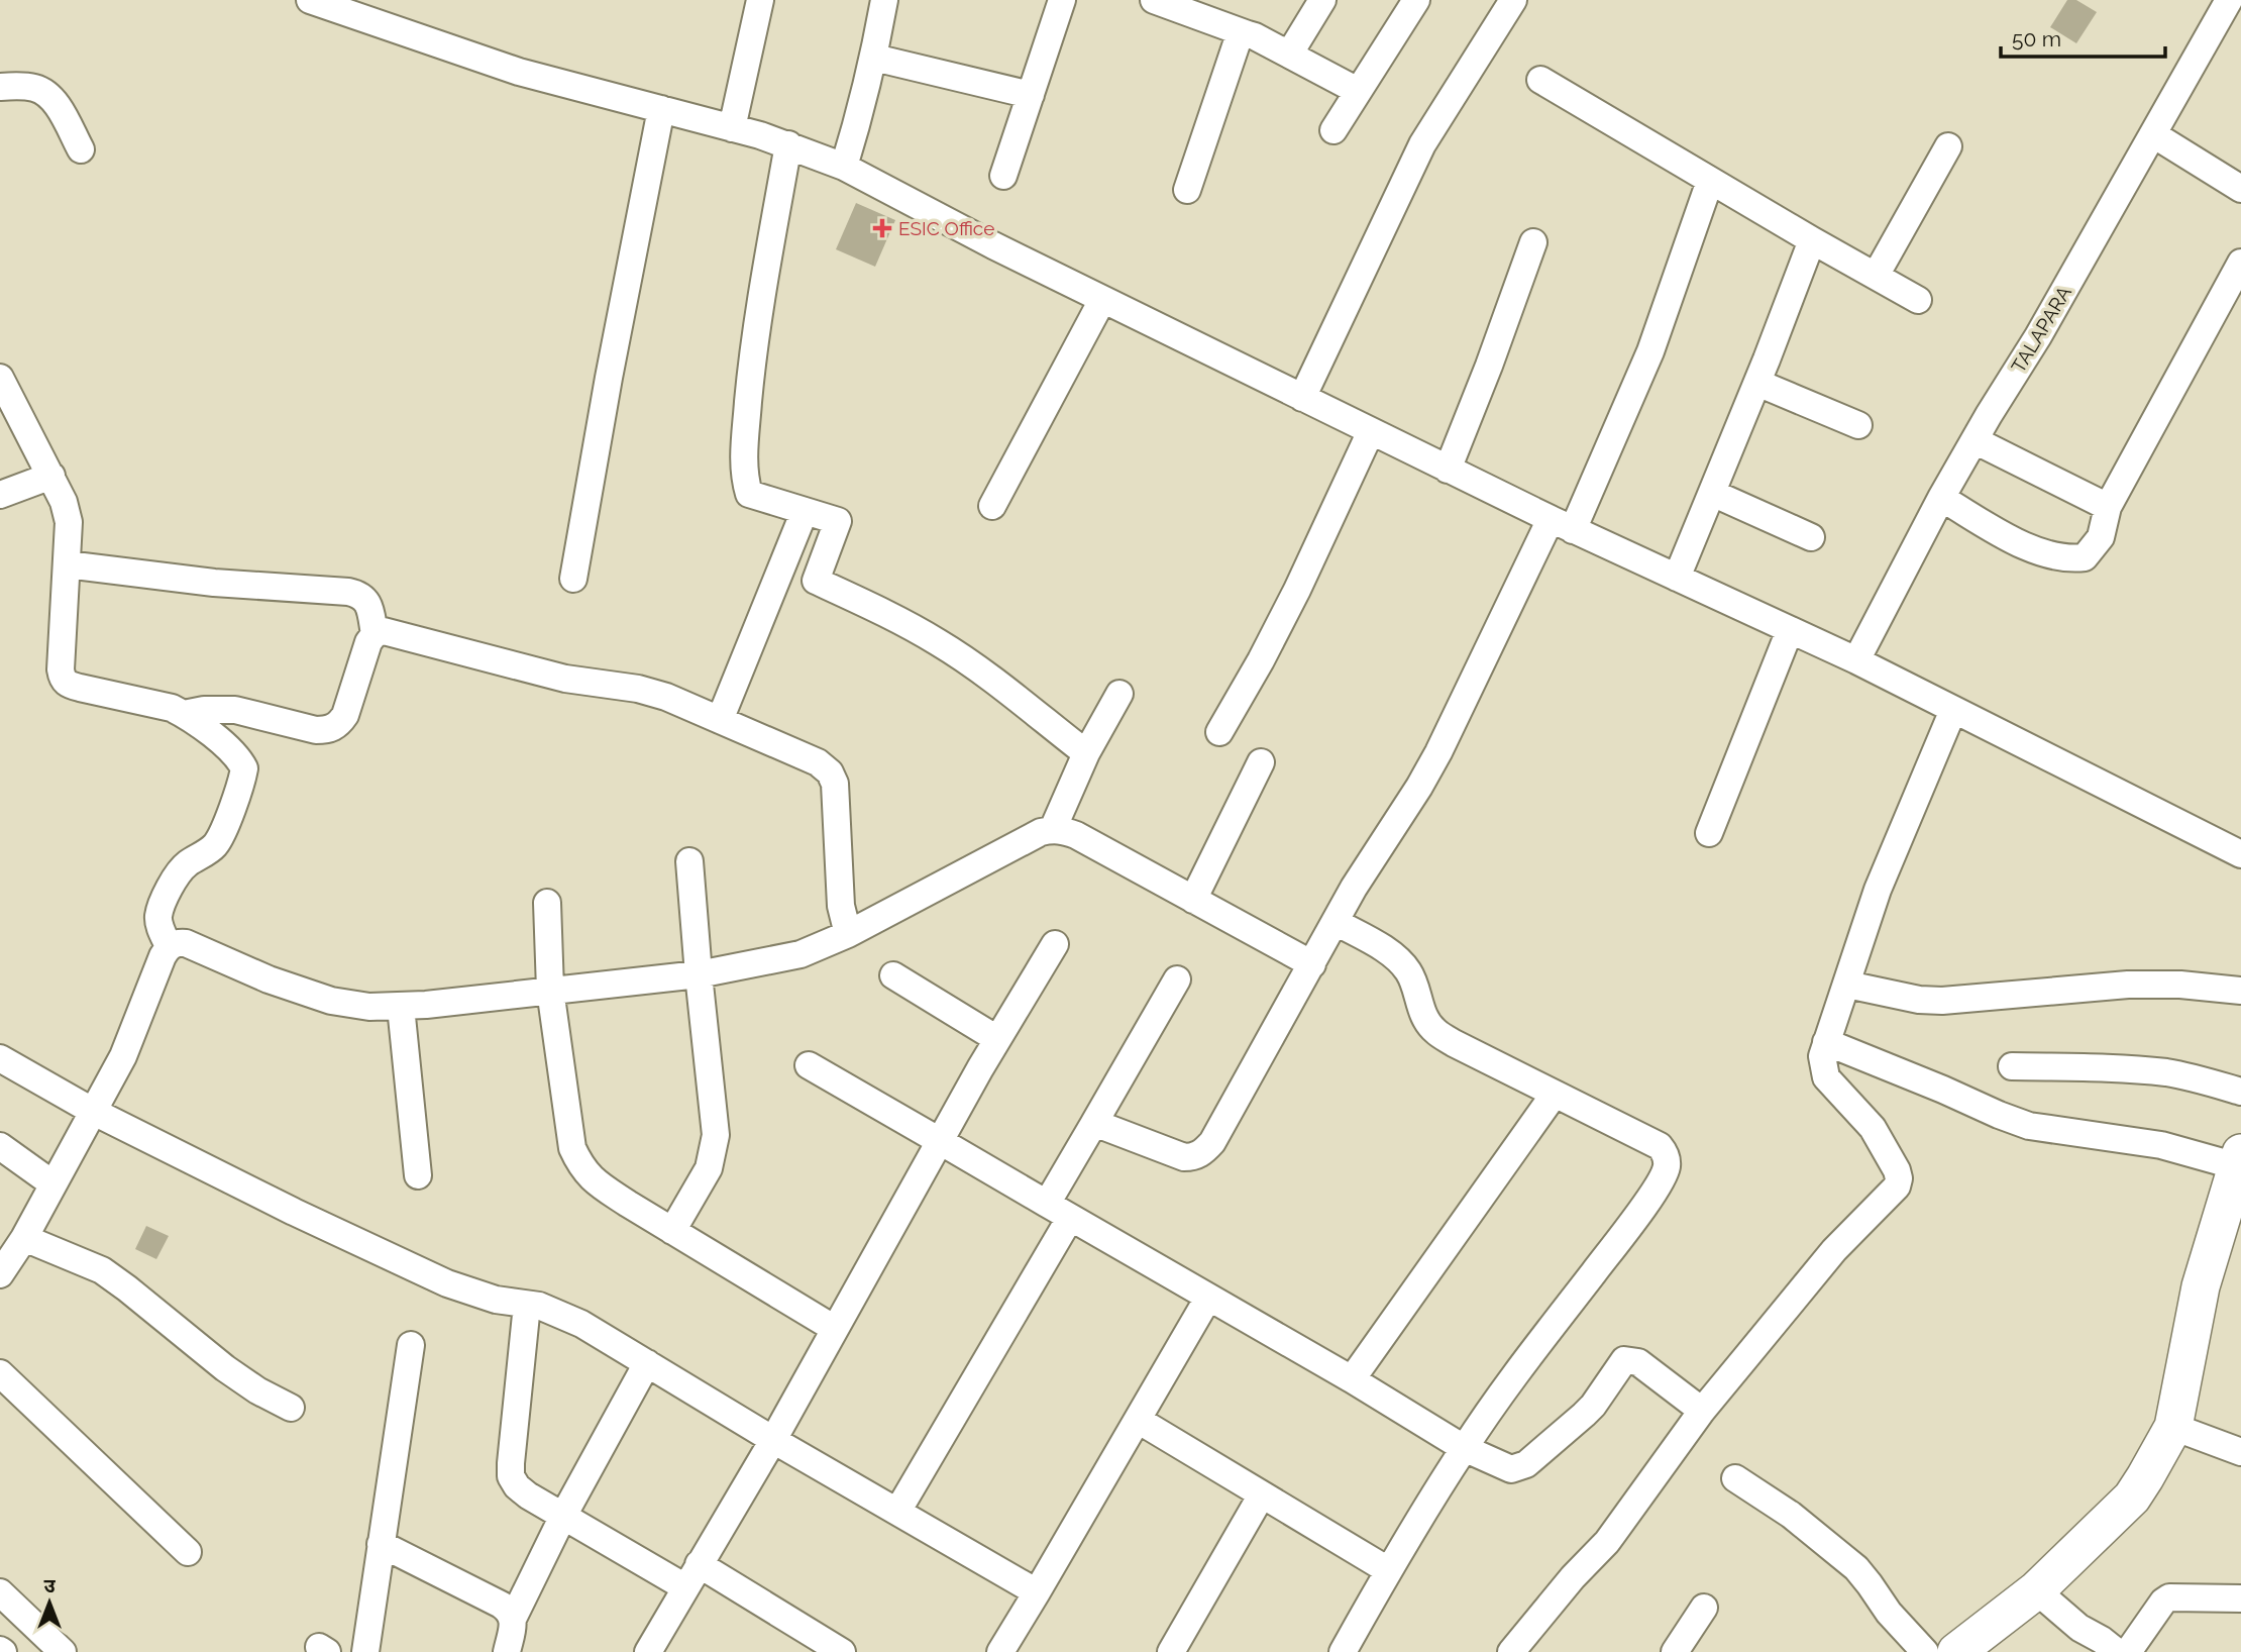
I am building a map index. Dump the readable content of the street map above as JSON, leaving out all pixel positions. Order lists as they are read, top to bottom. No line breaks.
{"streets":{"street":["TALAPARA"]},"places":{"health":["ESIC Office"]},"scale_bar":"50 m","north":"top"}
